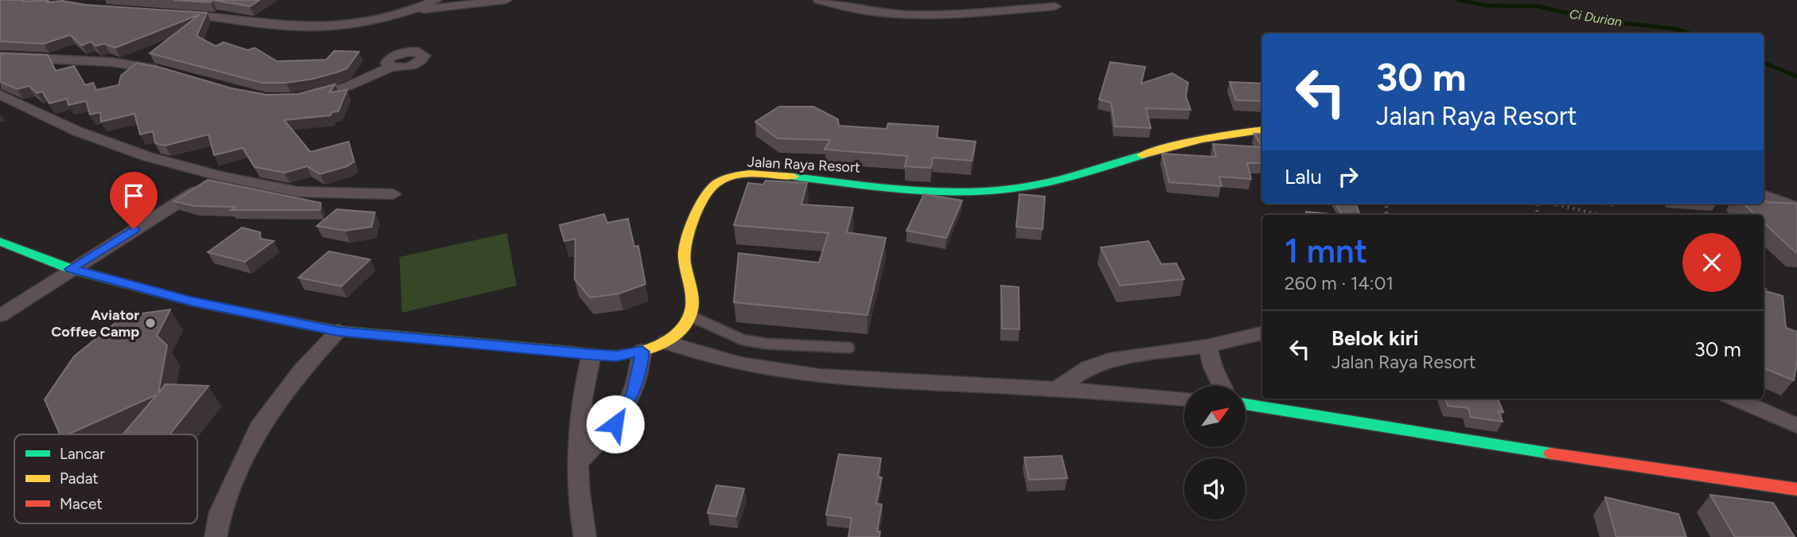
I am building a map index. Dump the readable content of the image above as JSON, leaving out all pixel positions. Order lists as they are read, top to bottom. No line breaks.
{"streets":{"street":["Jalan Raya Resort"]},"water":["Ci Durian"],"places":["Aviator Coffee Camp"],"legend":["Lancar","Padat","Macet"],"north":"top right","page":{"turn":["30 m","Jalan Raya Resort"],"then":"Lalu","heading":["1 mnt","260 m · 14:01"],"list":[{"name":"Belok kiri","note":"Jalan Raya Resort","value":"30 m"}]}}
